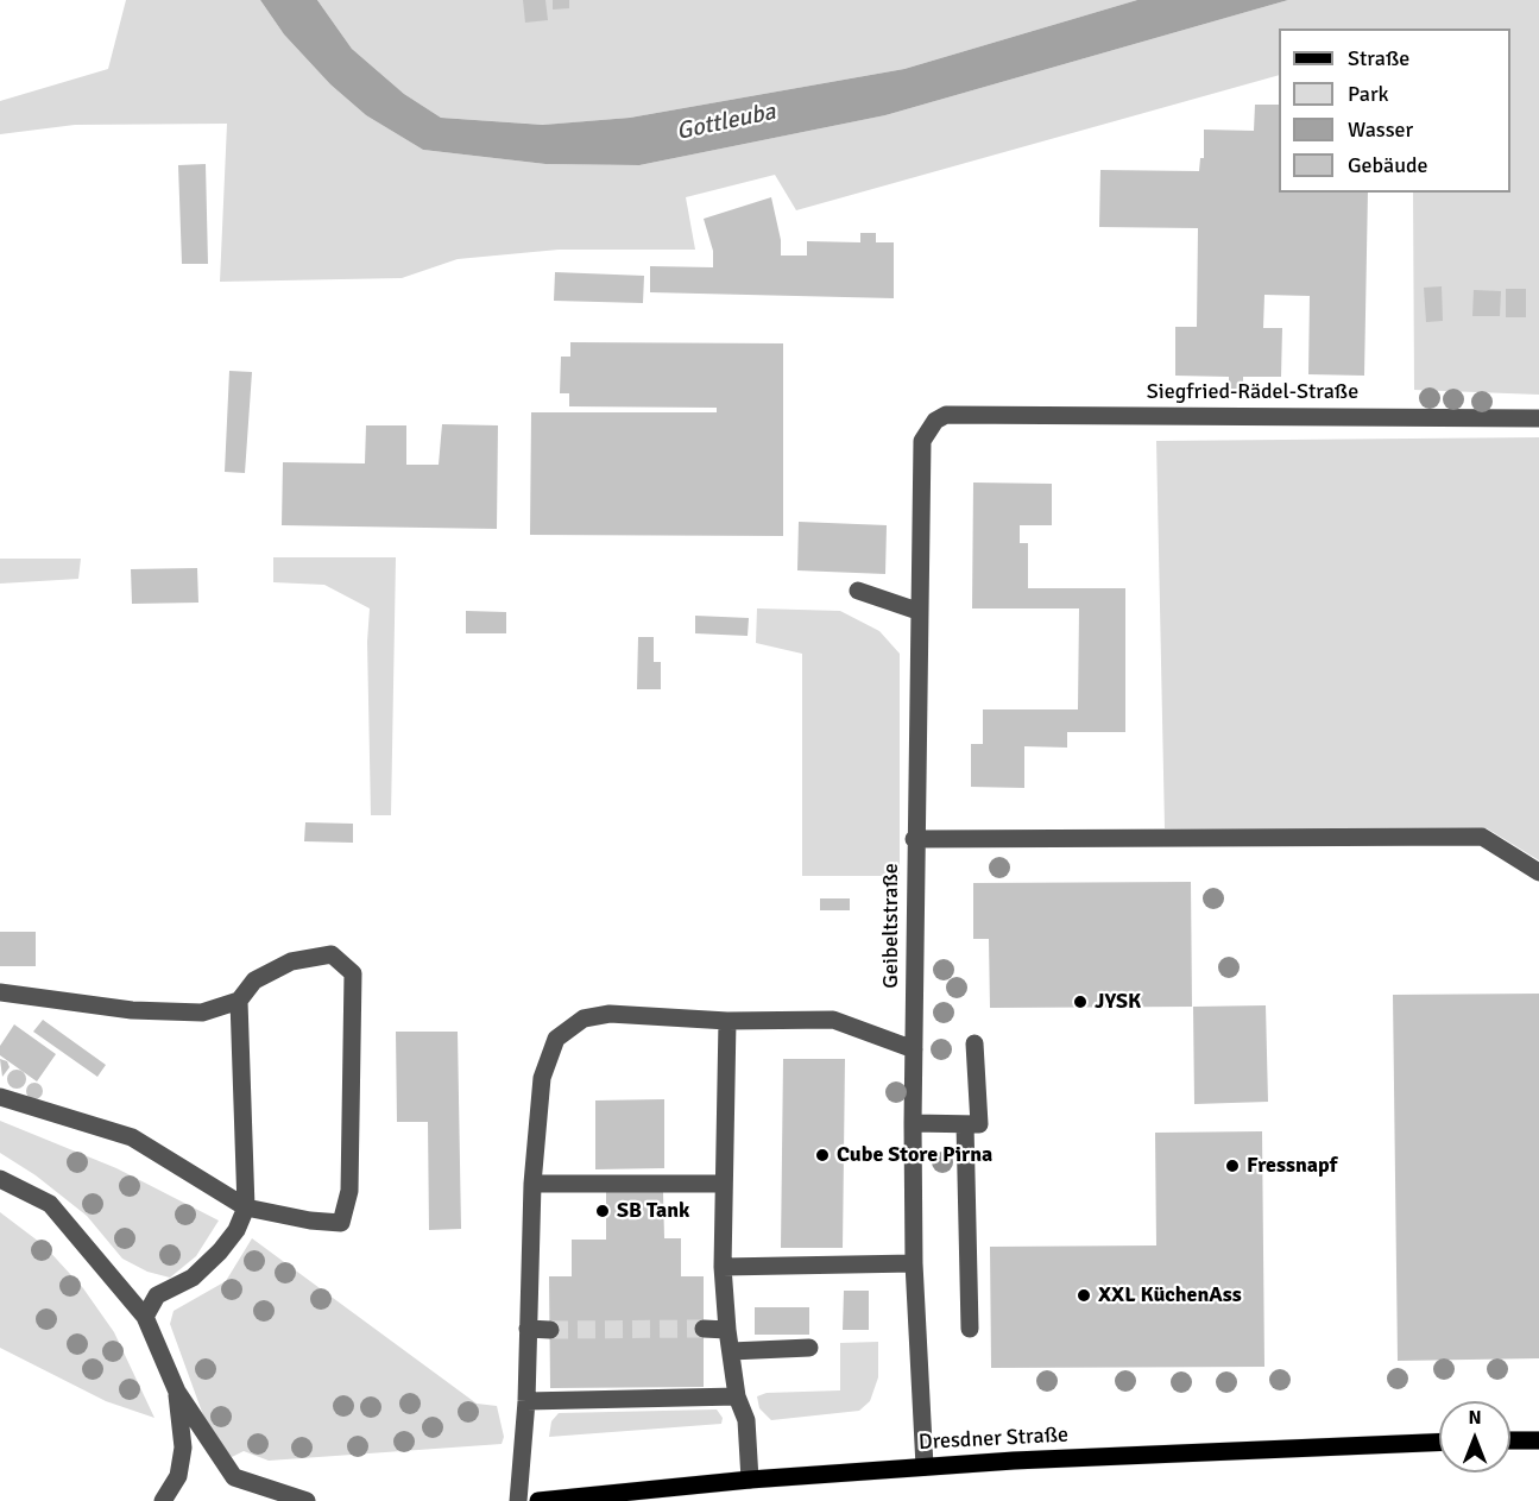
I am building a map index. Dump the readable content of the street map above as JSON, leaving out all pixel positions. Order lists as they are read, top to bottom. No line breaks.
{"streets":{"main road":["Dresdner Straße"],"street":["Siegfried-Rädel-Straße","Geibeltstraße"]},"crossings":[["Siegfried-Rädel-Straße","Geibeltstraße"],["Geibeltstraße","Dresdner Straße"]],"water":["Gottleuba"],"places":["JYSK","Cube Store Pirna","Fressnapf","SB Tank","XXL KüchenAss"],"legend":["Straße","Park","Wasser","Gebäude"],"north":"top"}
